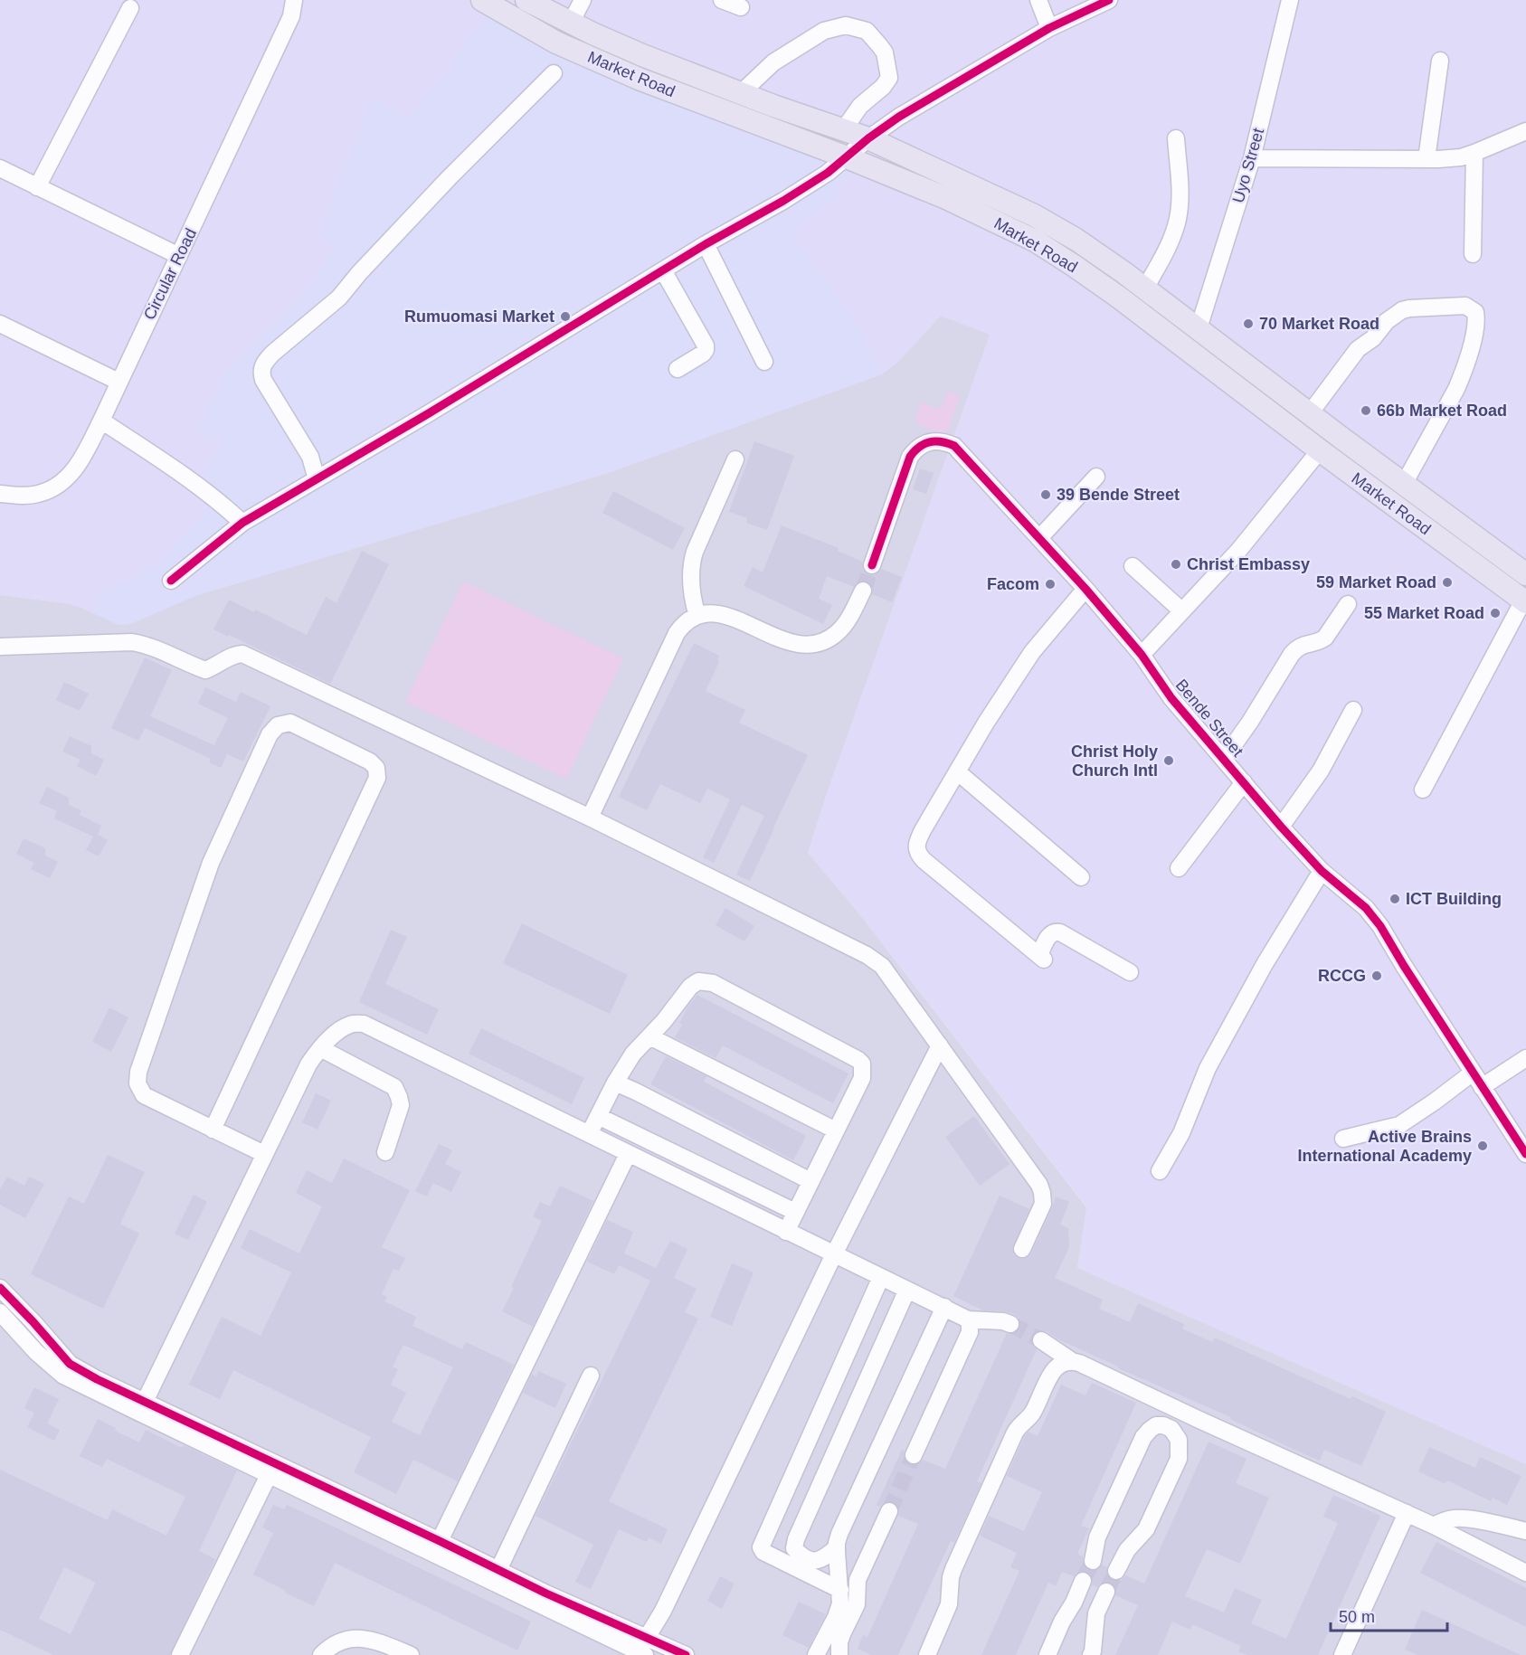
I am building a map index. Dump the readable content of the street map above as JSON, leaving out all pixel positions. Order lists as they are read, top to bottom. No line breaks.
{"streets":{"main road":["Market Road"],"street":["Uyo Street","Circular Road","Bende Street"]},"crossings":[["Market Road","Uyo Street"]],"places":["Rumuomasi Market","70 Market Road","66b Market Road","39 Bende Street","Christ Embassy","59 Market Road","Facom","55 Market Road","Christ Holy Church Intl","ICT Building","RCCG","Active Brains International Academy"],"scale_bar":"50 m"}
